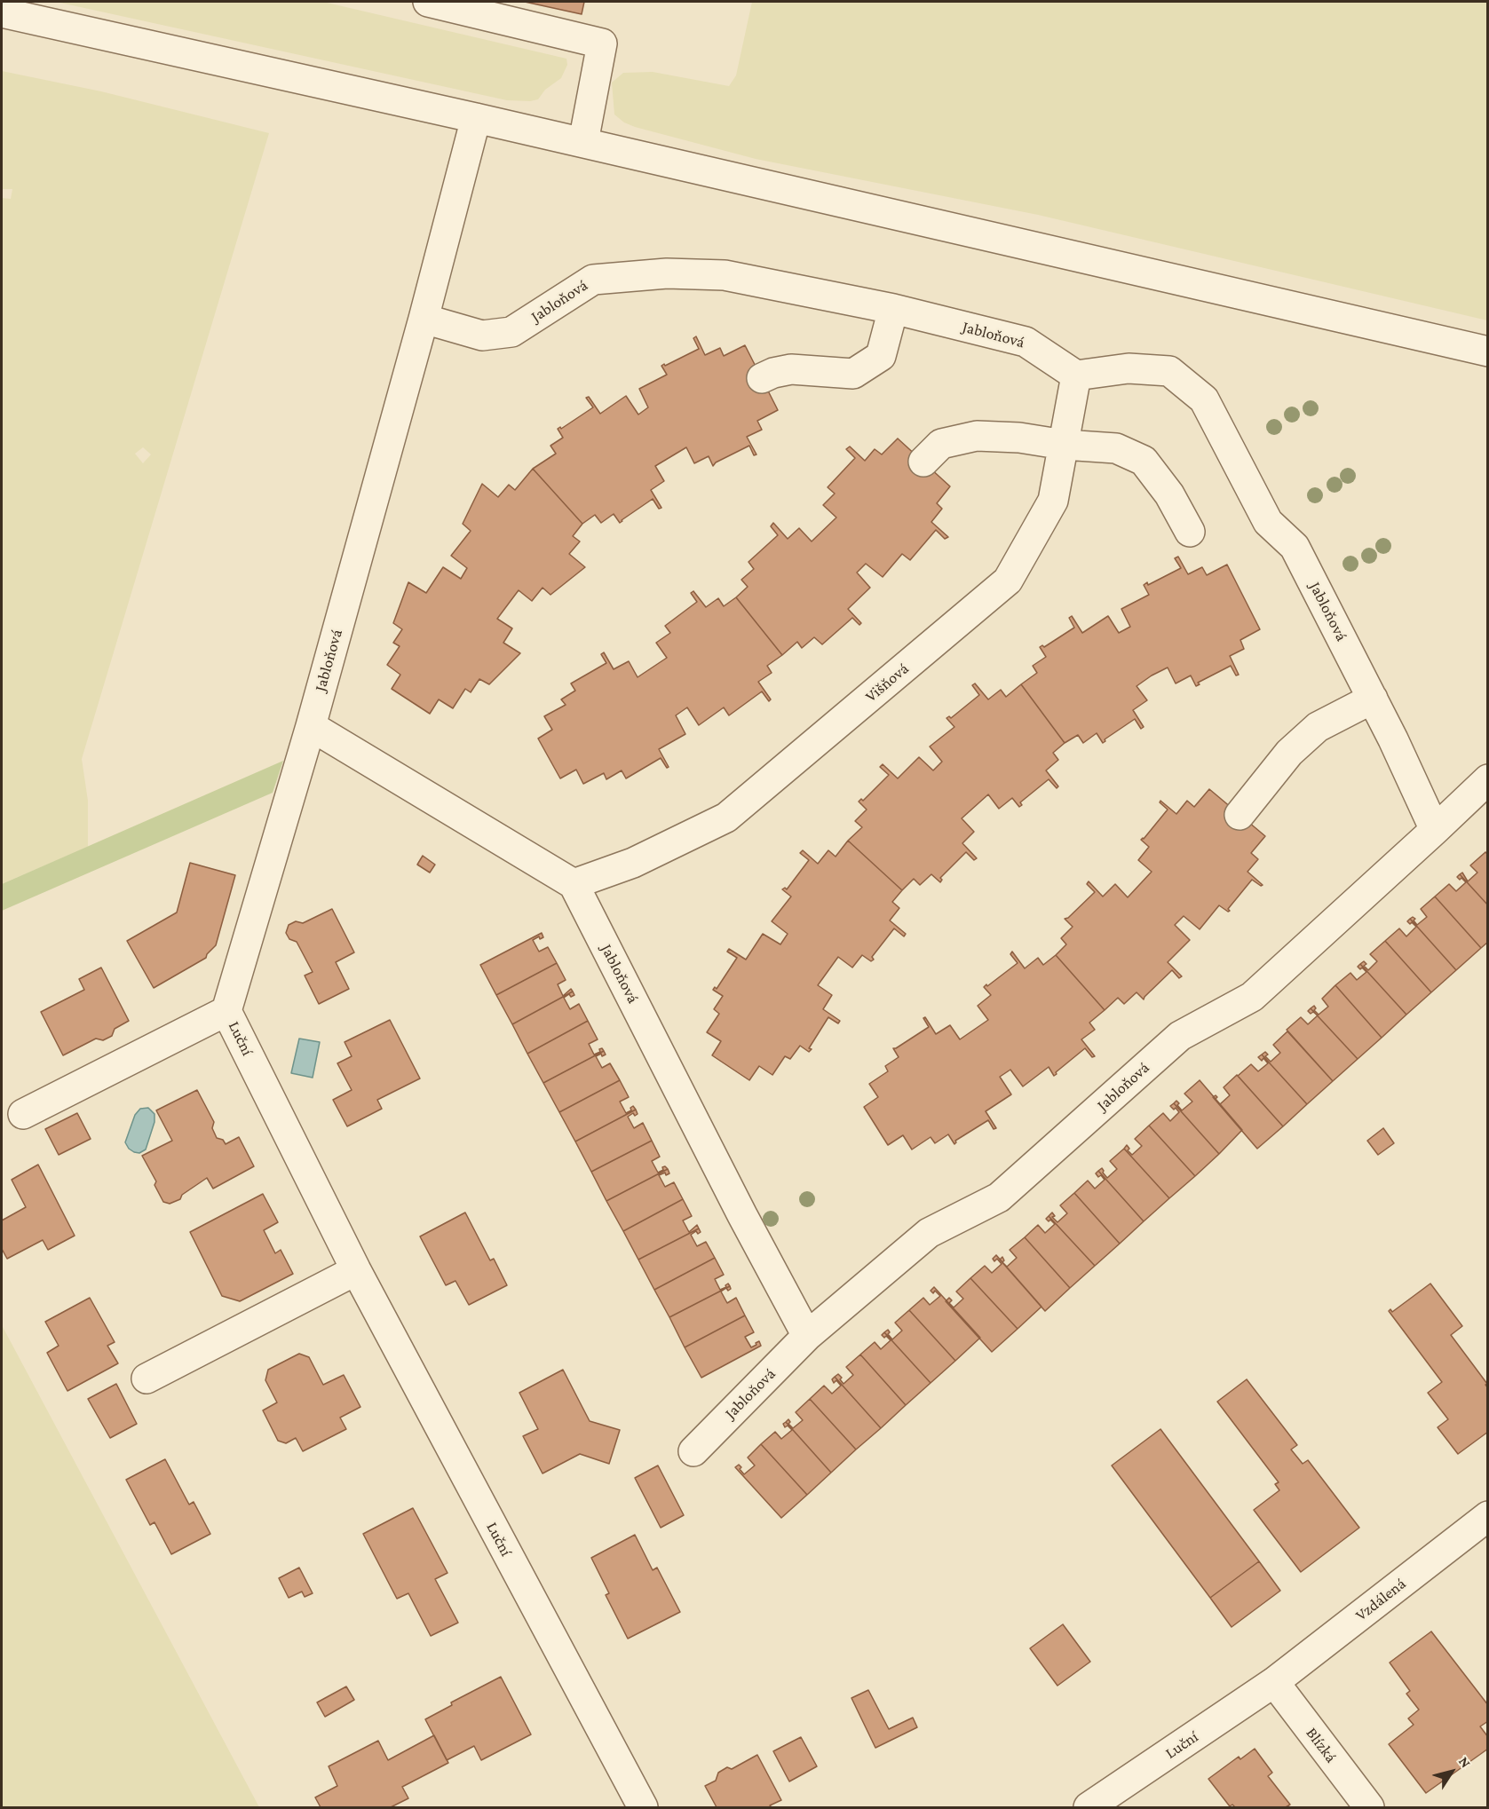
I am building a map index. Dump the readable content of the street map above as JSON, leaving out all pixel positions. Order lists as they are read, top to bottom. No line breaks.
{"streets":{"street":["Jabloňová","Višňová","Luční","Vzdálená","Blízká"]},"crossings":[["Jabloňová","Višňová"],["Jabloňová","Luční"],["Luční","Vzdálená"],["Luční","Blízká"],["Vzdálená","Blízká"]],"north":"top right"}
